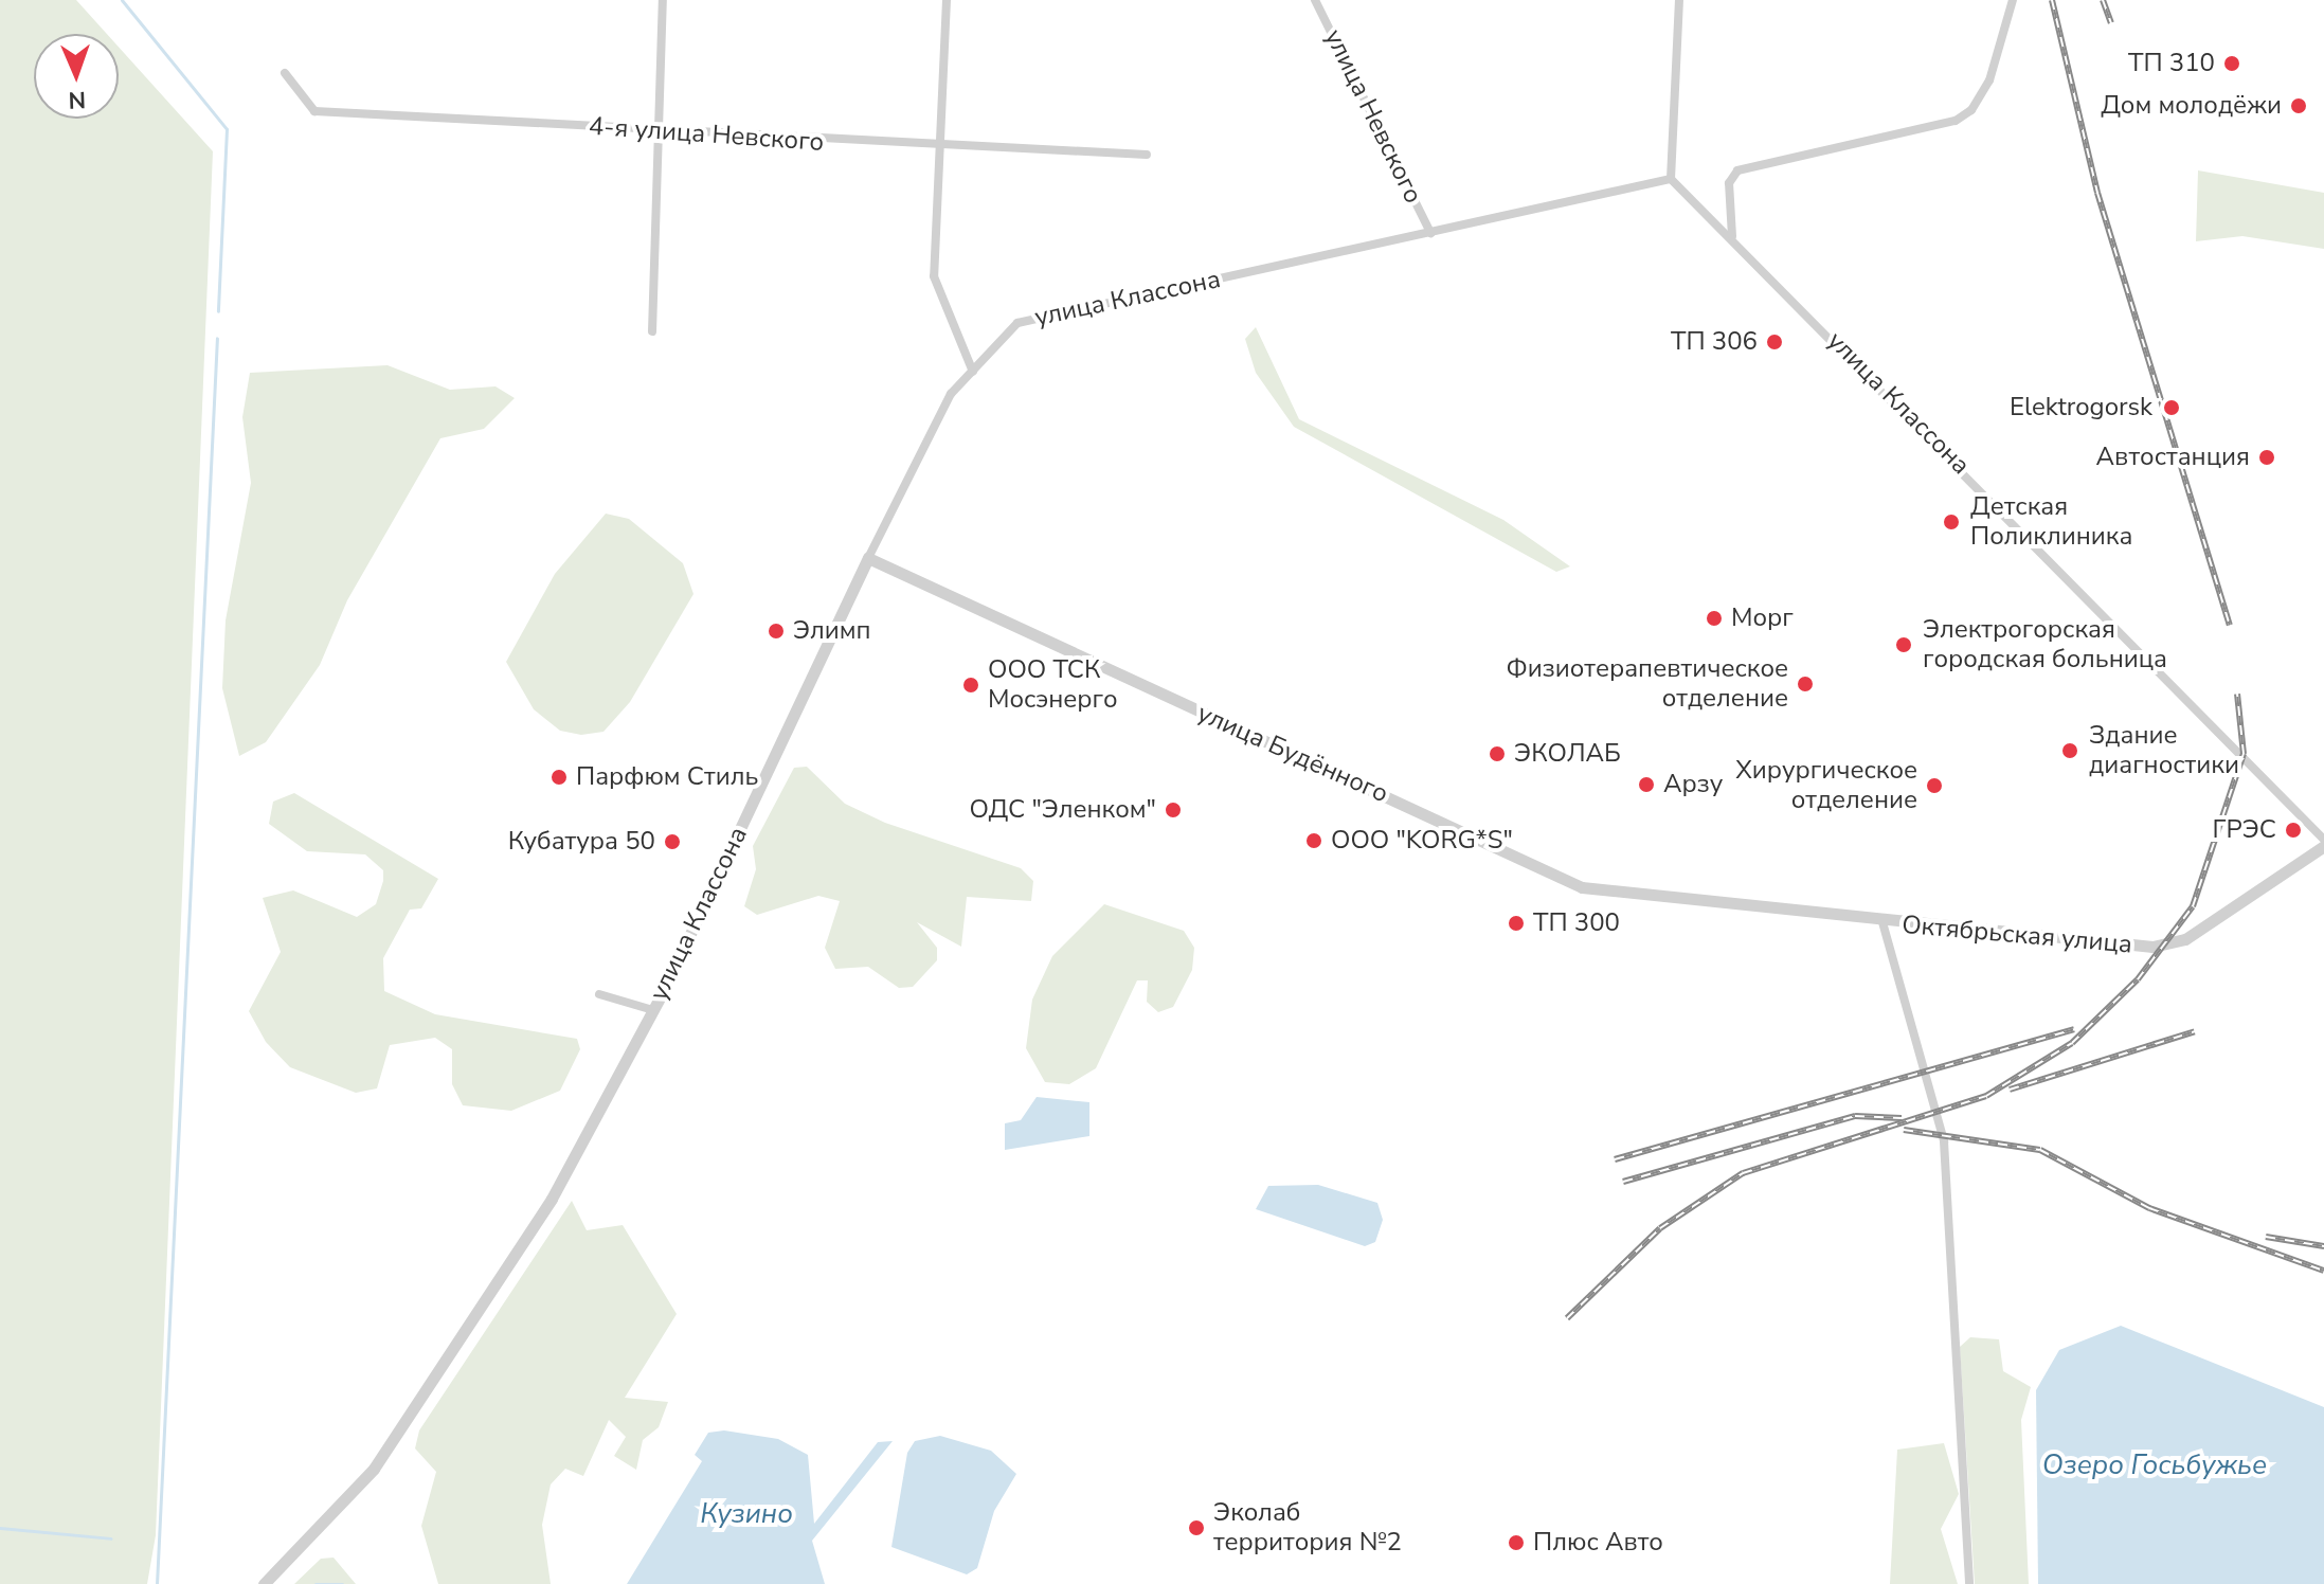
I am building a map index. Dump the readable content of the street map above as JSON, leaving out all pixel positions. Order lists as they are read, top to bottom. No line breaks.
{"streets":{"street":["улица Невского","4-я улица Невского","улица Классона","улица Будённого","Октябрьская улица"]},"crossings":[["улица Невского","улица Классона"],["улица Классона","улица Будённого"],["улица Классона","Октябрьская улица"],["улица Будённого","Октябрьская улица"]],"water":["Озеро Госьбужье","Кузино"],"places":["ТП 310","Дом молодёжи","ТП 306","Elektrogorsk","Автостанция","Детская Поликлиника","Морг","Элимп","Электрогорская городская больница","Физиотерапевтическое отделение","ООО ТСК Мосэнерго","Здание диагностики","ЭКОЛАБ","Парфюм Стиль","Арзу","Хирургическое отделение","ОДС \"Эленком\"","ГРЭС","ООО \"KORG*S\"","Кубатура 50","ТП 300","Эколаб территория №2","Плюс Авто"],"north":"bottom"}
